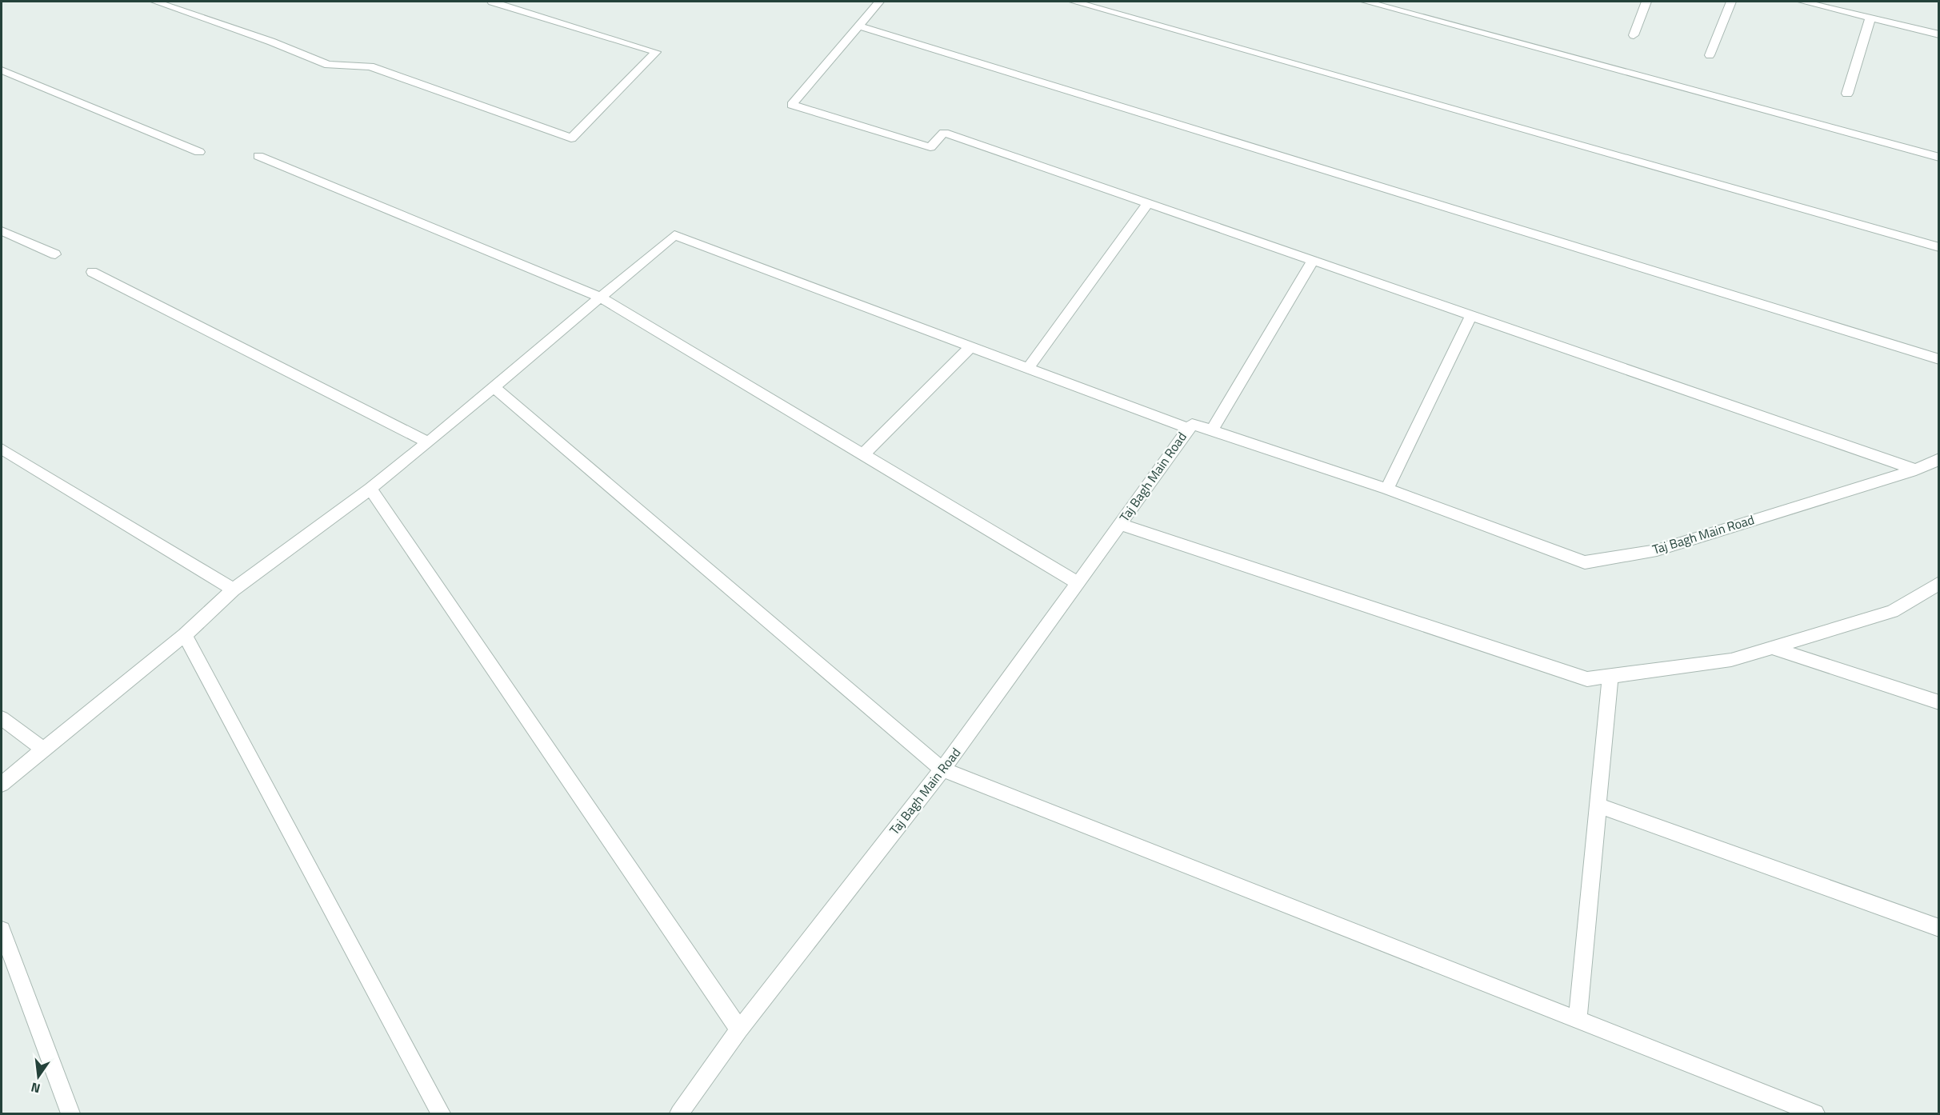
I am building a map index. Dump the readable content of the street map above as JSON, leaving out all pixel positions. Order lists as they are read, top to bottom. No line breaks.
{"streets":{"street":["Taj Bagh Main Road"]},"north":"bottom"}
